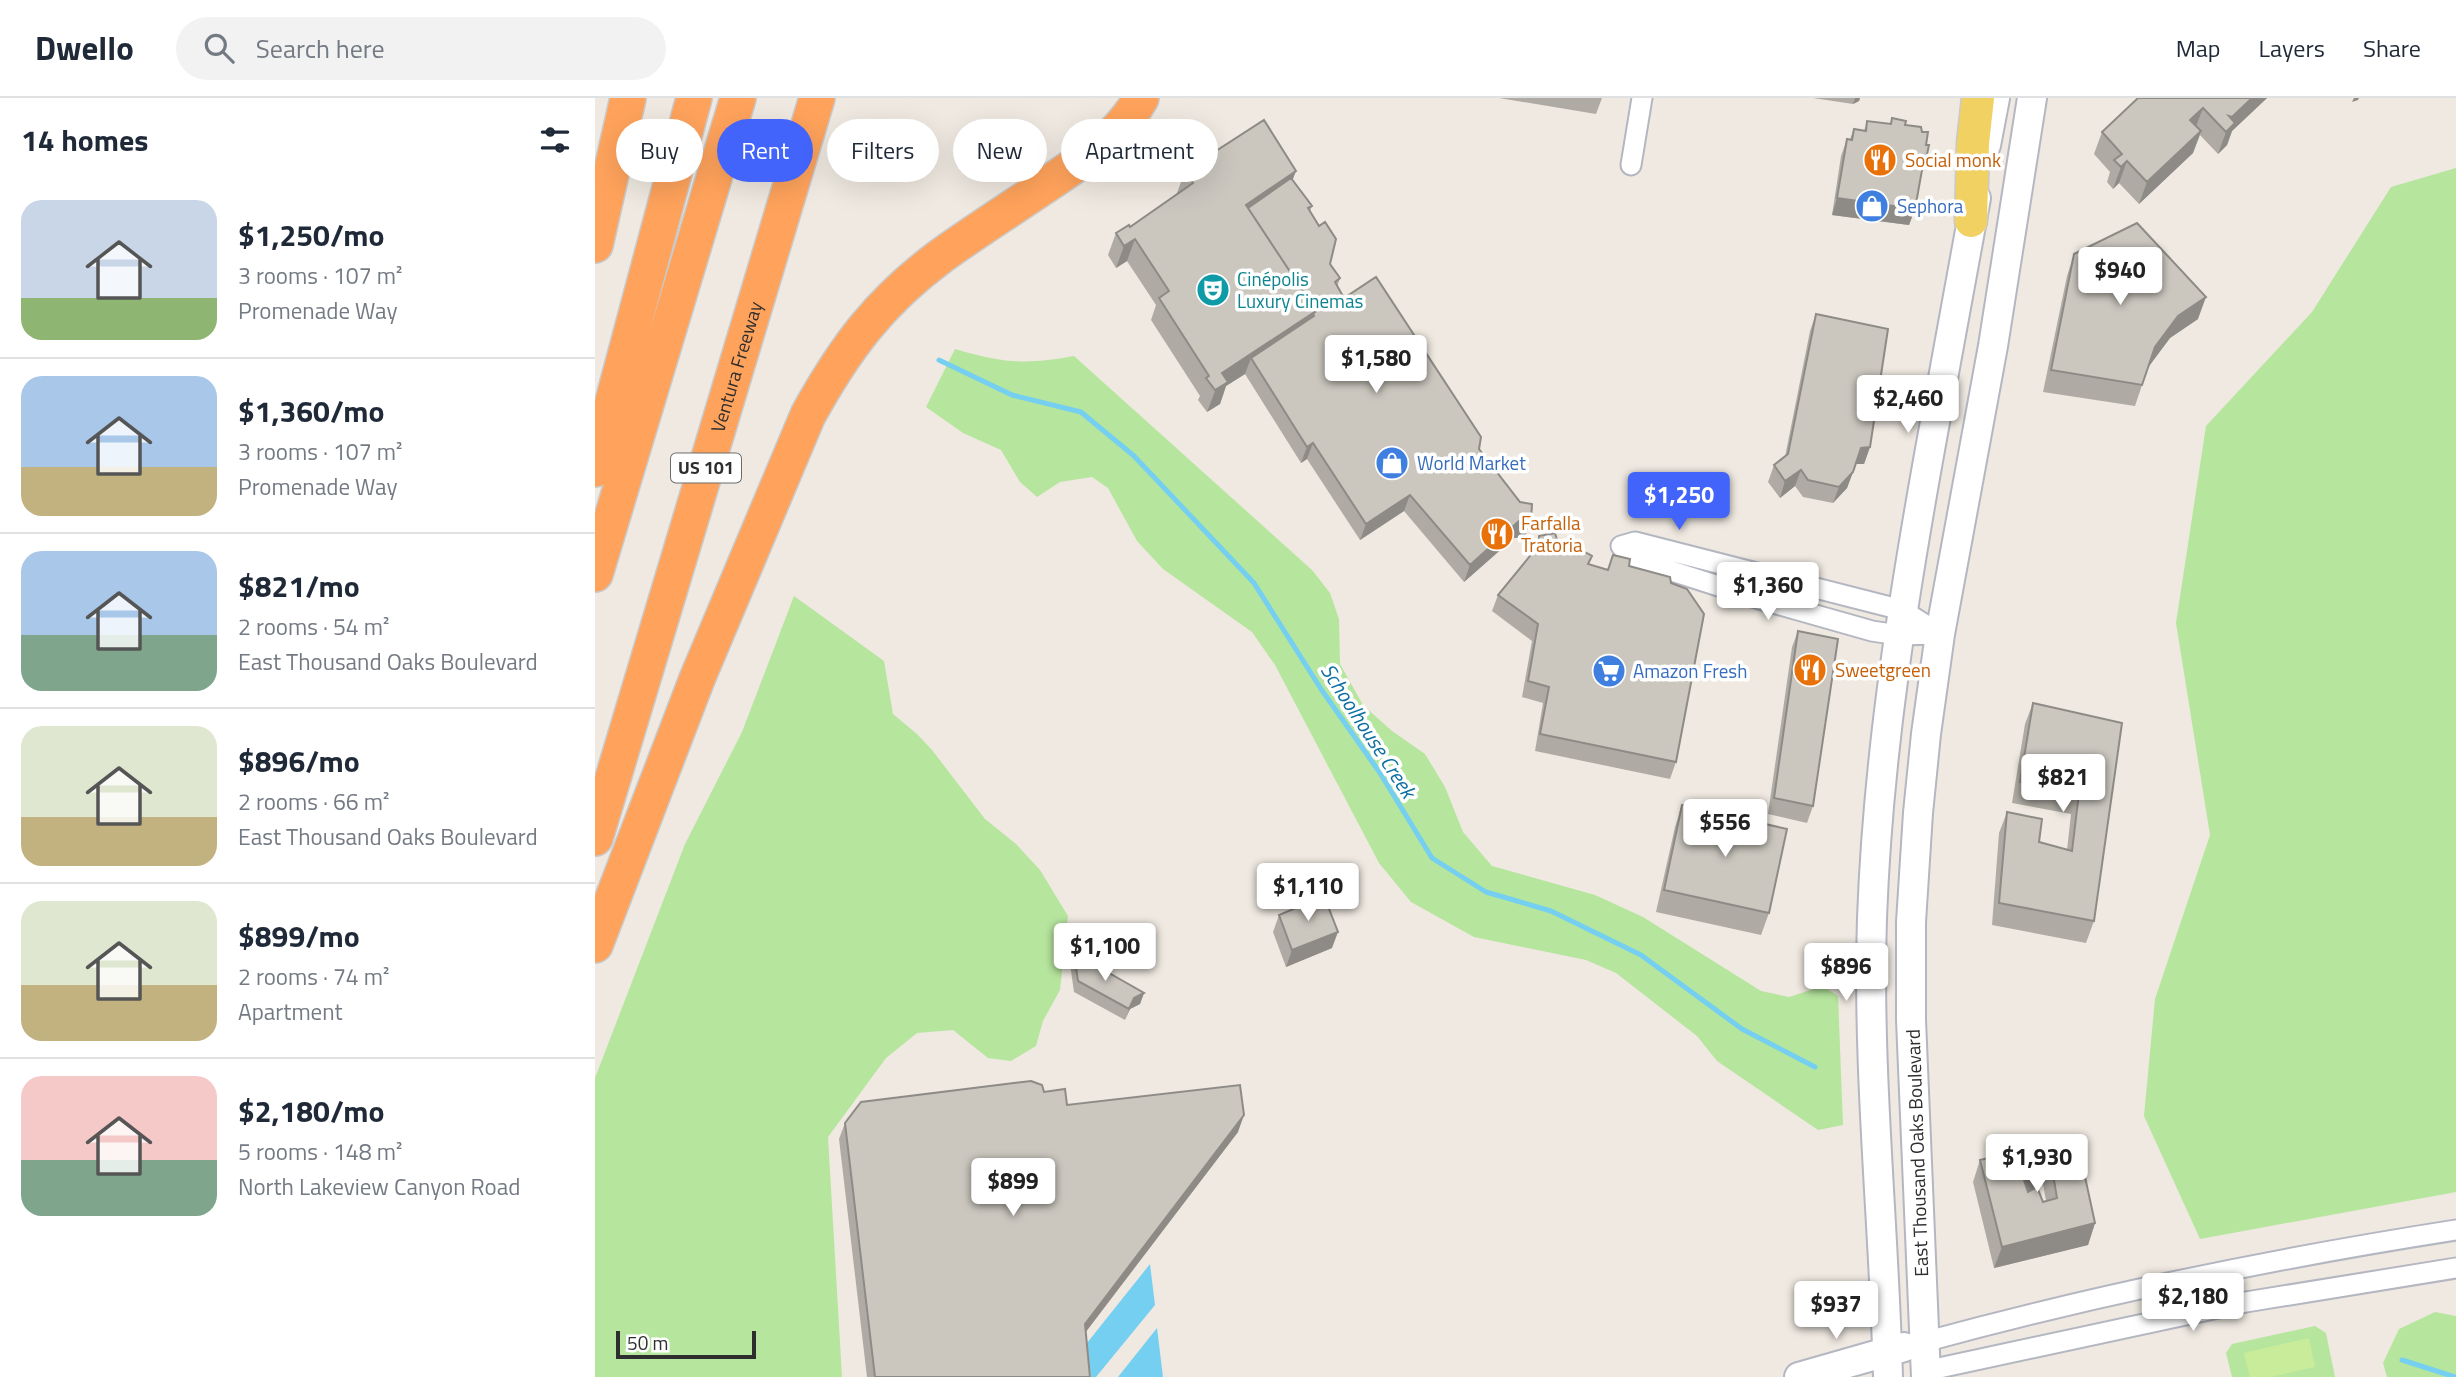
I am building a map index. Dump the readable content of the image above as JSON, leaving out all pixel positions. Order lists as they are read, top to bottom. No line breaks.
{"streets":{"highway":["Ventura Freeway","US 101"],"main road":["East Thousand Oaks Boulevard"]},"water":["Schoolhouse Creek"],"places":{"restaurant":["Social monk","Farfalla Tratoria","Sweetgreen"],"shop":["Sephora","World Market"],"theatre":["Cinépolis Luxury Cinemas"],"supermarket":["Amazon Fresh"]},"scale_bar":"50 m","page":{"header":"Dwello","search":"Search here","nav":["Map","Layers","Share"],"heading":"14 homes","chip":["Buy","Rent","Filters","New","Apartment"],"list":[{"name":"$1,250/mo","note":"3 rooms · 107 m² · Promenade Way"},{"name":"$1,360/mo","note":"3 rooms · 107 m² · Promenade Way"},{"name":"$821/mo","note":"2 rooms · 54 m² · East Thousand Oaks Boulevard"},{"name":"$896/mo","note":"2 rooms · 66 m² · East Thousand Oaks Boulevard"},{"name":"$899/mo","note":"2 rooms · 74 m² · Apartment"},{"name":"$2,180/mo","note":"5 rooms · 148 m² · North Lakeview Canyon Road"}],"price":["$940","$1,580","$2,460","$1,250","$1,360","$821","$556","$1,110","$1,100","$896","$1,930","$899","$2,180","$937"],"scale":"50 m"}}
